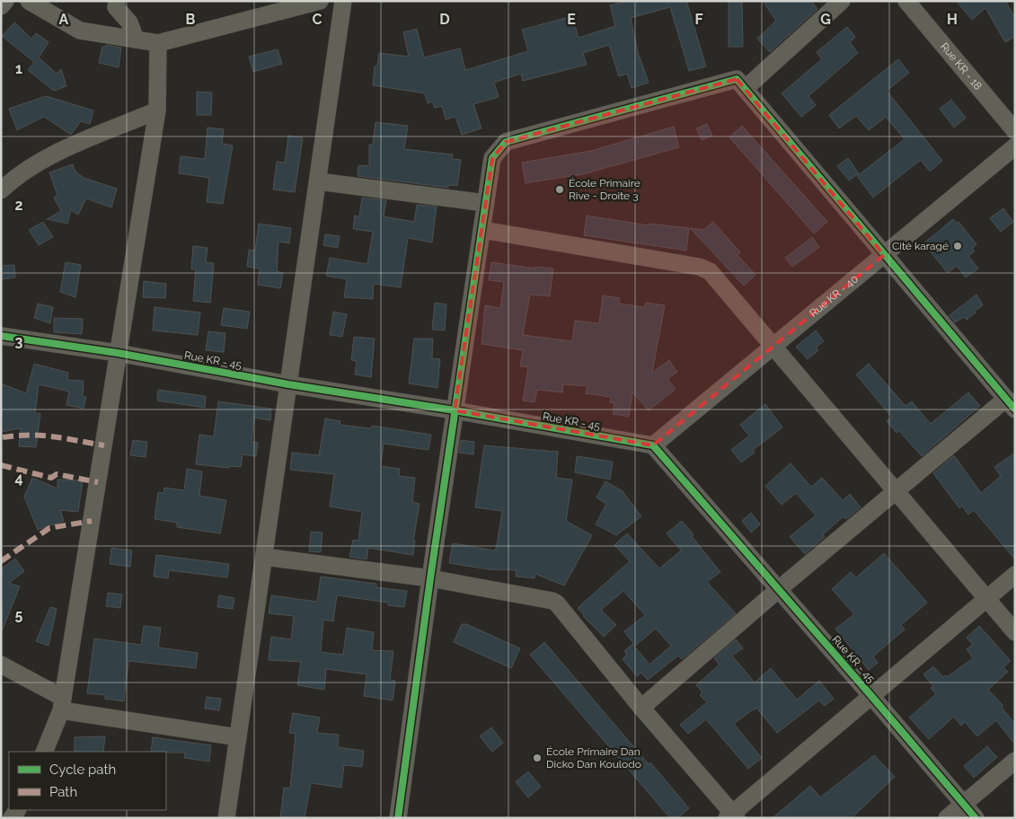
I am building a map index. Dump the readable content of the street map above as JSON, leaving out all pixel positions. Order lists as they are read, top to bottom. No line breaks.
{"streets":{"street":["Rue KR - 18","Rue KR - 40","Rue KR - 45"]},"crossings":[["Rue KR - 40","Rue KR - 45"]],"places":["École Primaire Rive - Droite 3","Cité karagé","École Primaire Dan Dicko Dan Koulodo"],"legend":["Cycle path","Path"],"grid":{"columns":["A","B","C","D","E","F","G","H"],"rows":["1","2","3","4","5"]}}
